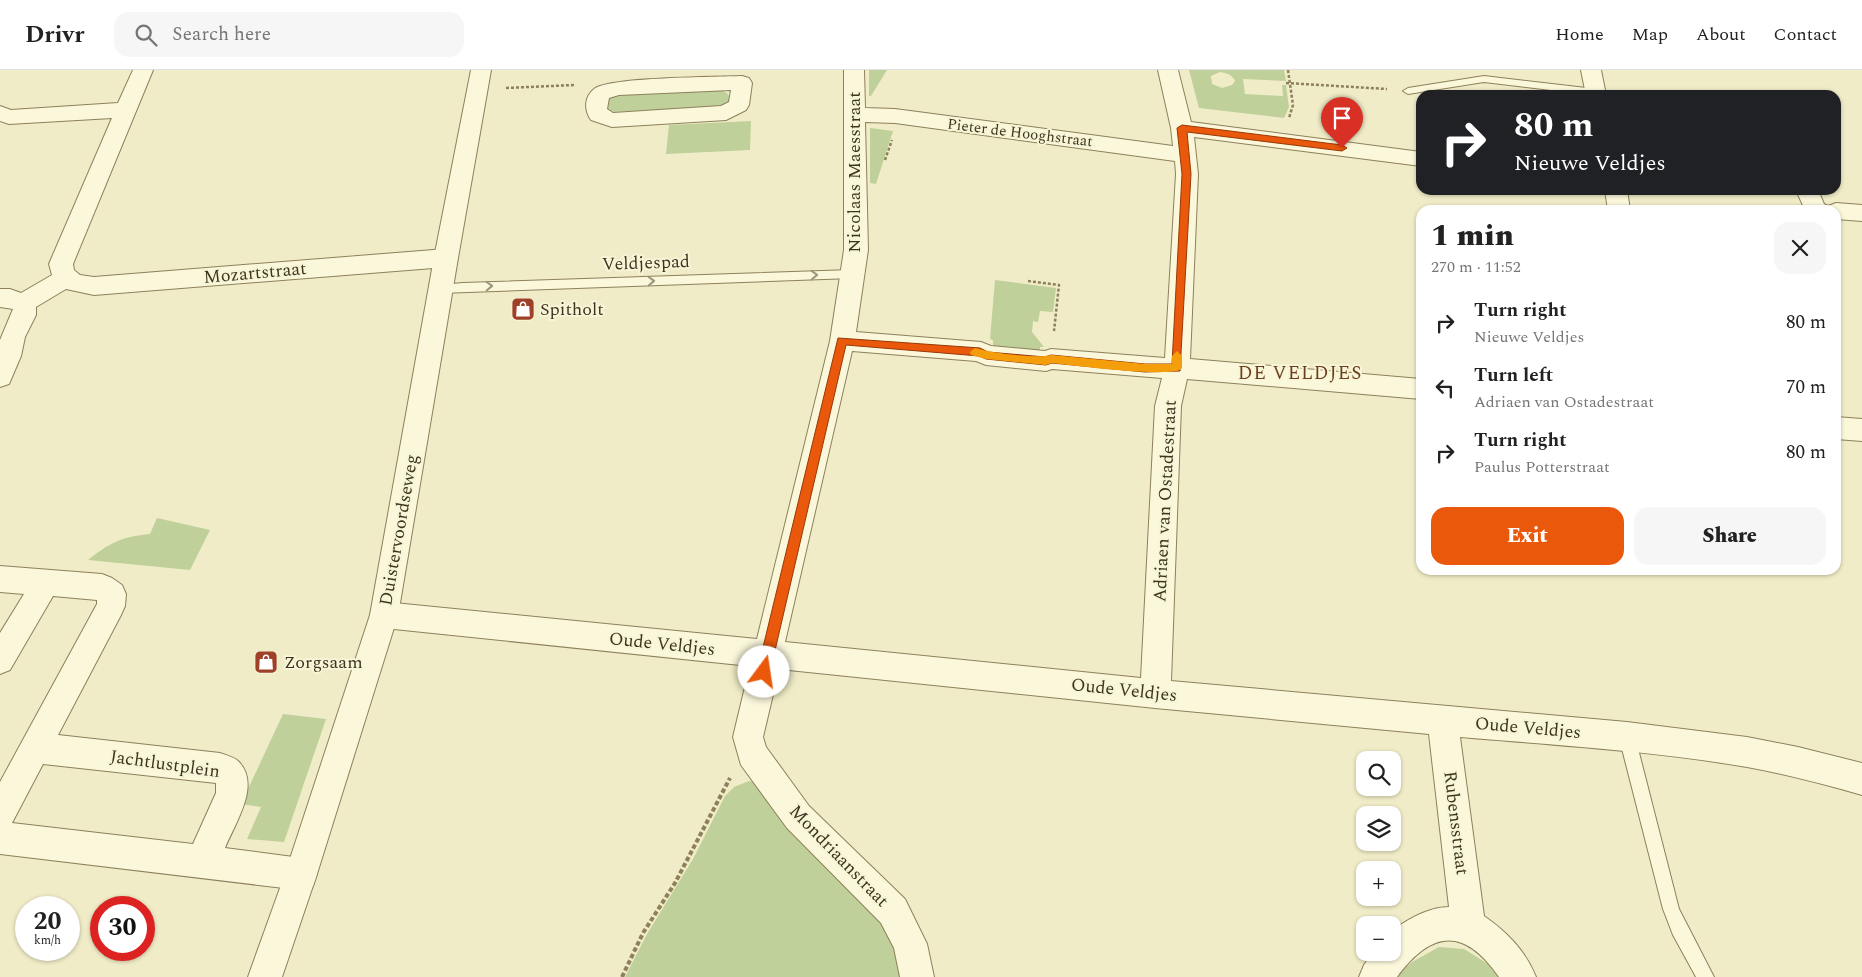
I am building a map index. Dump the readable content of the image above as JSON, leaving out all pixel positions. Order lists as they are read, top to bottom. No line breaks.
{"streets":{"street":["Pieter de Hooghstraat","Nicolaas Maesstraat","Mozartstraat","Adriaen van Ostadestraat","Duistervoordseweg","Oude Veldjes","Jachtlustplein","Rubensstraat","Mondriaanstraat"],"lane":["Veldjespad"]},"crossings":[["Pieter de Hooghstraat","Nicolaas Maesstraat"],["Pieter de Hooghstraat","Adriaen van Ostadestraat"],["Nicolaas Maesstraat","Veldjespad"],["Nicolaas Maesstraat","Oude Veldjes"],["Nicolaas Maesstraat","Mondriaanstraat"],["Veldjespad","Duistervoordseweg"],["Mozartstraat","Duistervoordseweg"],["Adriaen van Ostadestraat","Oude Veldjes"],["Duistervoordseweg","Oude Veldjes"],["Oude Veldjes","Rubensstraat"],["Oude Veldjes","Mondriaanstraat"]],"one_way":["Veldjespad"],"districts":["DE VELDJES"],"places":{"shop":["Spitholt","Zorgsaam"]},"page":{"header":"Drivr","search":"Search here","nav":["Home","Map","About","Contact"],"turn":["80 m","Nieuwe Veldjes"],"heading":["1 min","270 m · 11:52"],"list":[{"name":"Turn right","note":"Nieuwe Veldjes","value":"80 m"},{"name":"Turn left","note":"Adriaen van Ostadestraat","value":"70 m"},{"name":"Turn right","note":"Paulus Potterstraat","value":"80 m"}],"buttons":["Exit","Share"],"map_buttons":["+","−"],"speed":"20 km/h","limit":"30"}}
